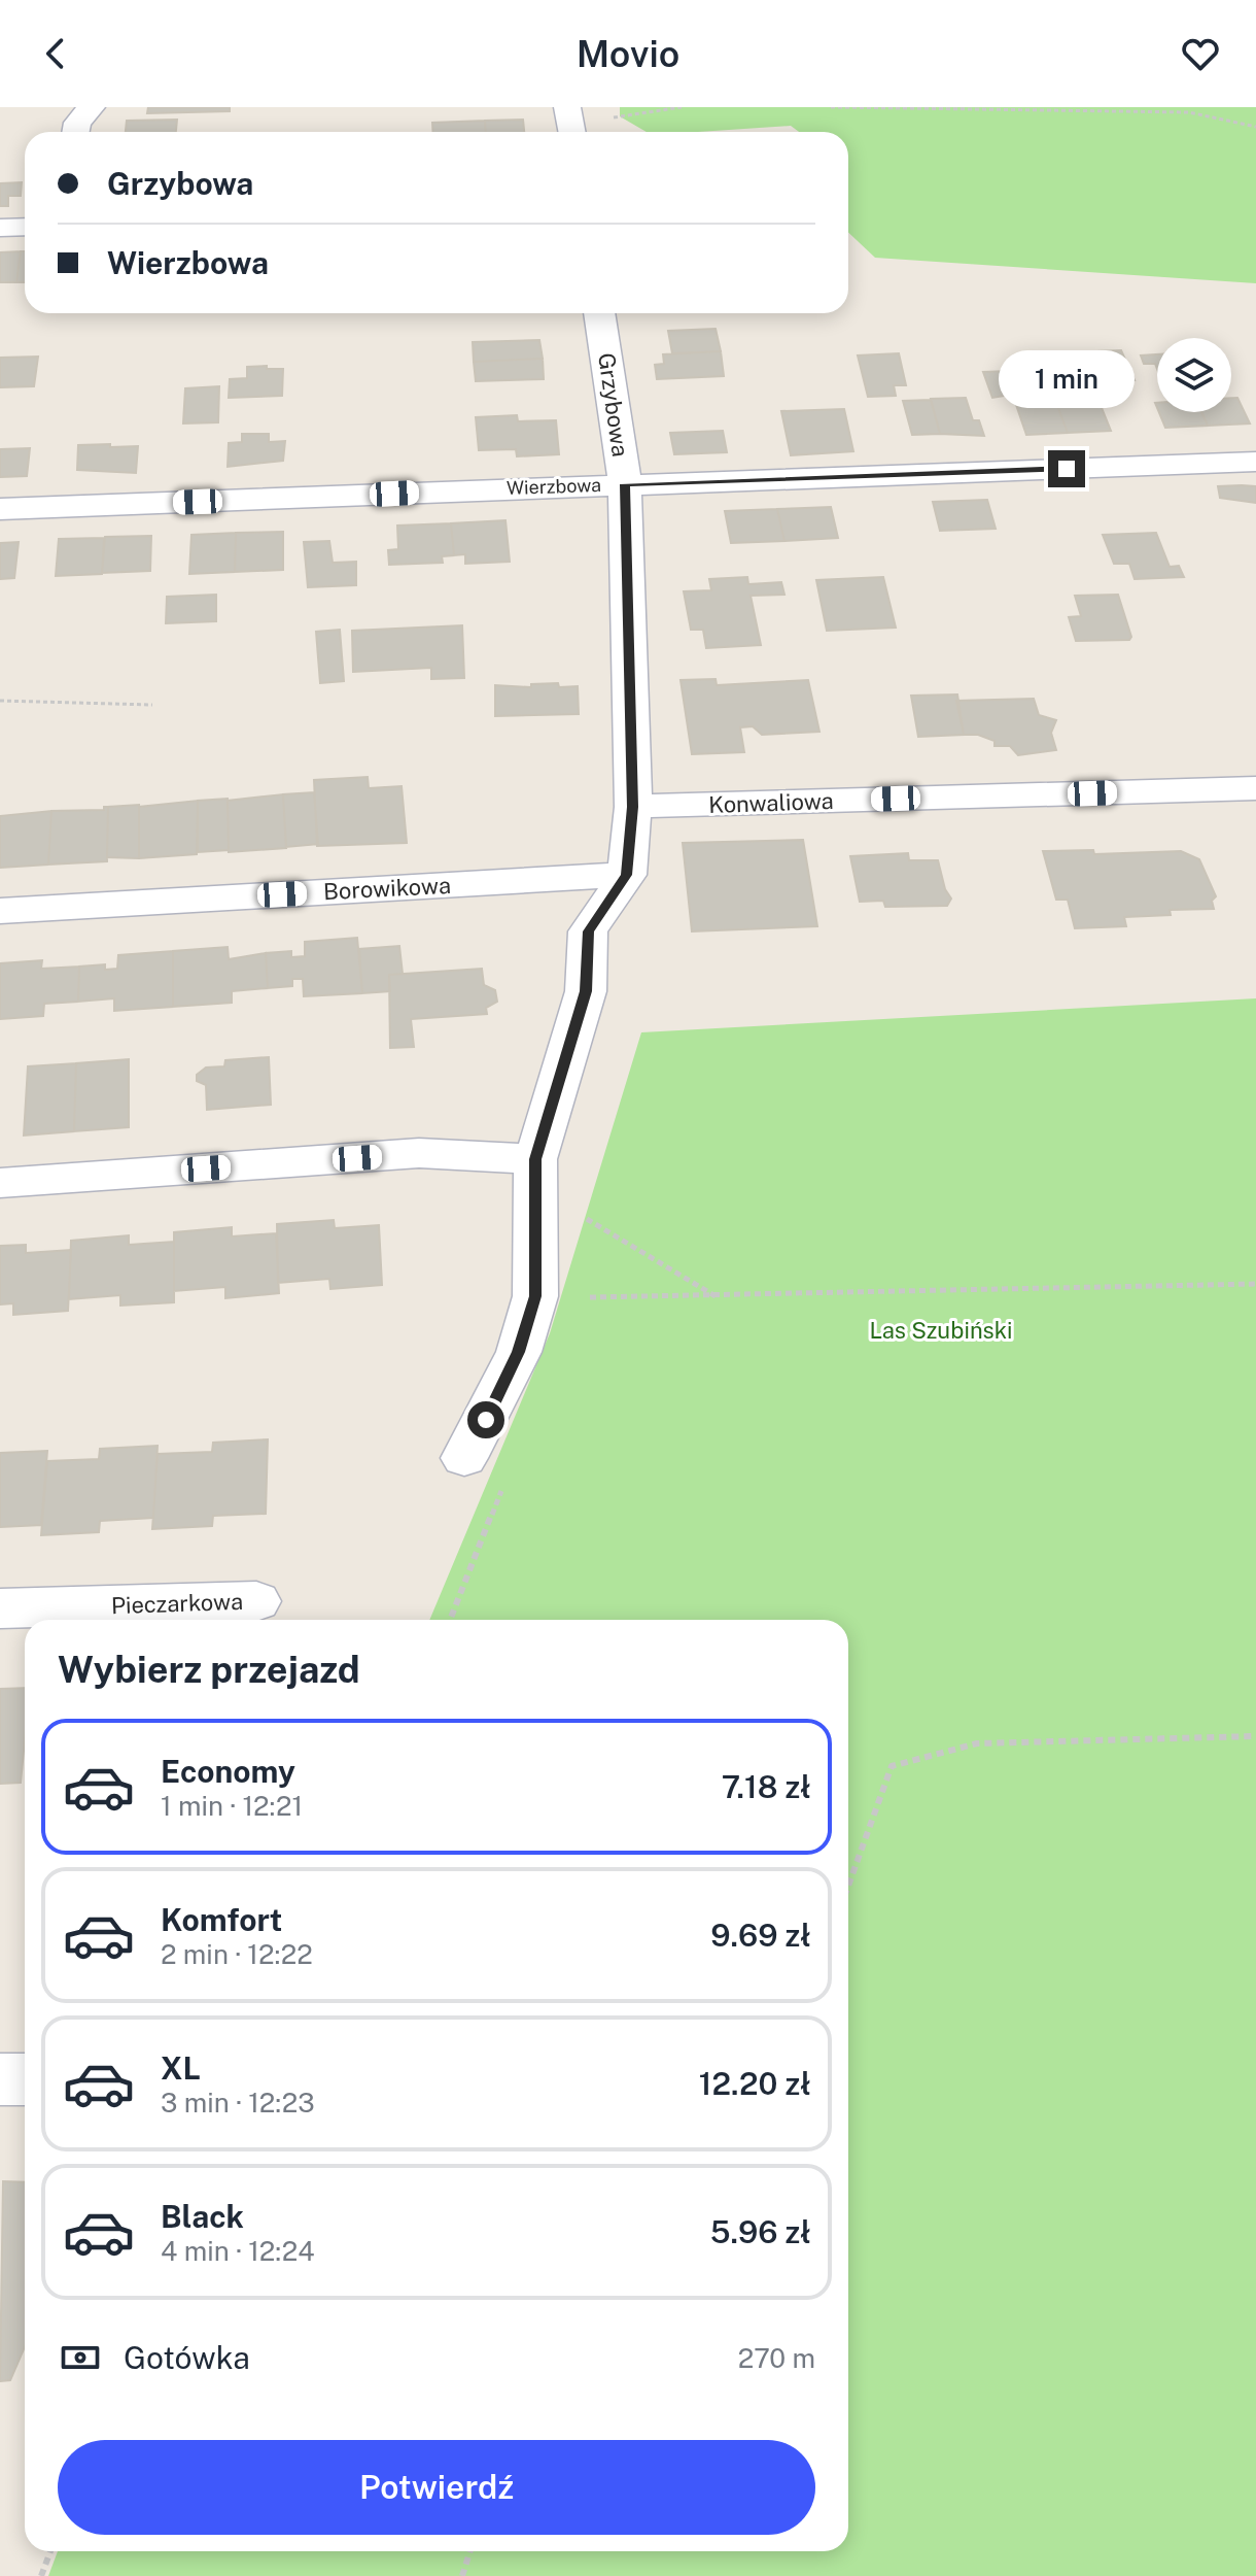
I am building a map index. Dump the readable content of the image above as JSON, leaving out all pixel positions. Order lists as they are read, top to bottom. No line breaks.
{"streets":{"street":["Grzybowa","Wierzbowa","Konwaliowa","Borowikowa","Pieczarkowa"]},"crossings":[["Grzybowa","Wierzbowa"],["Grzybowa","Konwaliowa"],["Grzybowa","Borowikowa"]],"parks":["Las Szubiński"],"page":{"header":"Movio","banner":["Grzybowa","Wierzbowa"],"bubble":"1 min","heading":"Wybierz przejazd","list":[{"name":"Economy","note":"1 min · 12:21","value":"7.18 zł"},{"name":"Komfort","note":"2 min · 12:22","value":"9.69 zł"},{"name":"XL","note":"3 min · 12:23","value":"12.20 zł"},{"name":"Black","note":"4 min · 12:24","value":"5.96 zł"}],"pay":["Gotówka","270 m"],"buttons":"Potwierdź"}}
